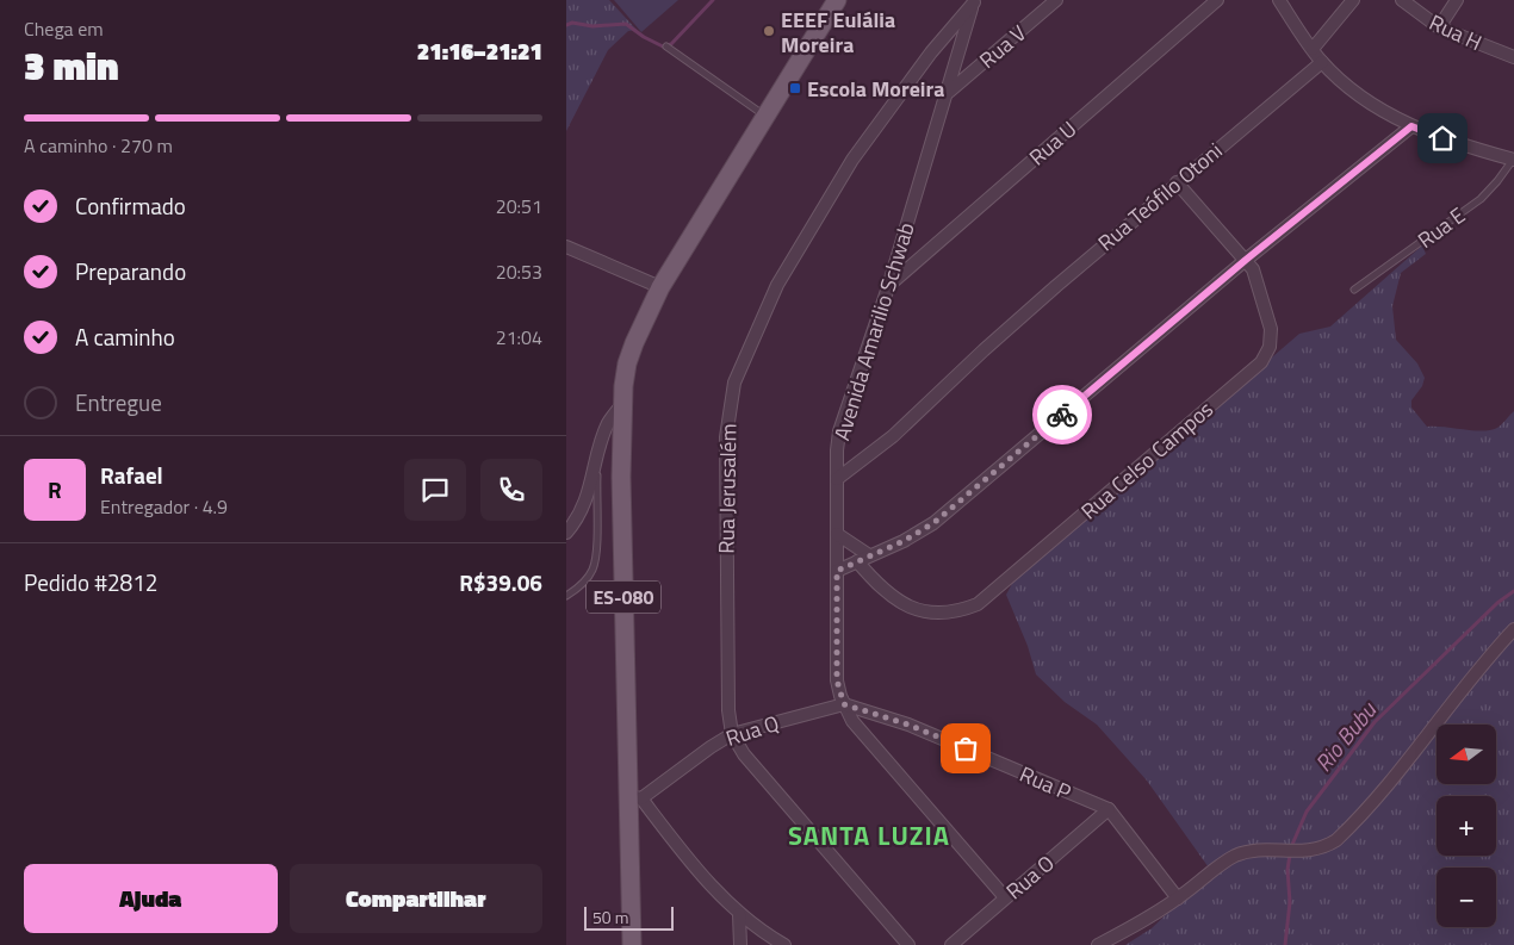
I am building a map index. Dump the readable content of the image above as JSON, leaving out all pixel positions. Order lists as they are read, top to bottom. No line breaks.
{"streets":{"main road":["ES-080"],"street":["Rua H","Rua V","Rua U","Rua Teófilo Otoni","Avenida Amarilio Schwab","Rua Celso Campos","Rua Jerusalém","Rua Q","Rua P","Rua O"],"lane":["Rua E"]},"crossings":[["Rua V","Avenida Amarilio Schwab"],["Rua U","Avenida Amarilio Schwab"],["Rua Teófilo Otoni","Avenida Amarilio Schwab"],["Rua Teófilo Otoni","Rua Celso Campos"],["Avenida Amarilio Schwab","Rua Celso Campos"],["Avenida Amarilio Schwab","Rua Jerusalém"],["Avenida Amarilio Schwab","Rua Q"],["Avenida Amarilio Schwab","Rua P"],["Avenida Amarilio Schwab","Rua O"],["Rua Jerusalém","Rua Q"],["ES-080","Rua Q"],["Rua Q","Rua P"],["Rua P","Rua O"]],"districts":["SANTA LUZIA"],"water":["Rio Bubu"],"places":{"other":["EEEF Eulália Moreira"],"transit":["Escola Moreira"]},"scale_bar":"50 m","north":"left","page":{"heading":["3 min","Chega em","21:16–21:21"],"panel":["Rafael","Entregador · 4.9","Pedido #2812","R$39.06"],"bar":"A caminho · 270 m","list":[["Confirmado","20:51"],["Preparando","20:53"],["A caminho","21:04"],"Entregue"],"round":"R","map_buttons":["+","−"],"buttons":["Ajuda","Compartilhar"],"scale":"50 m"}}
